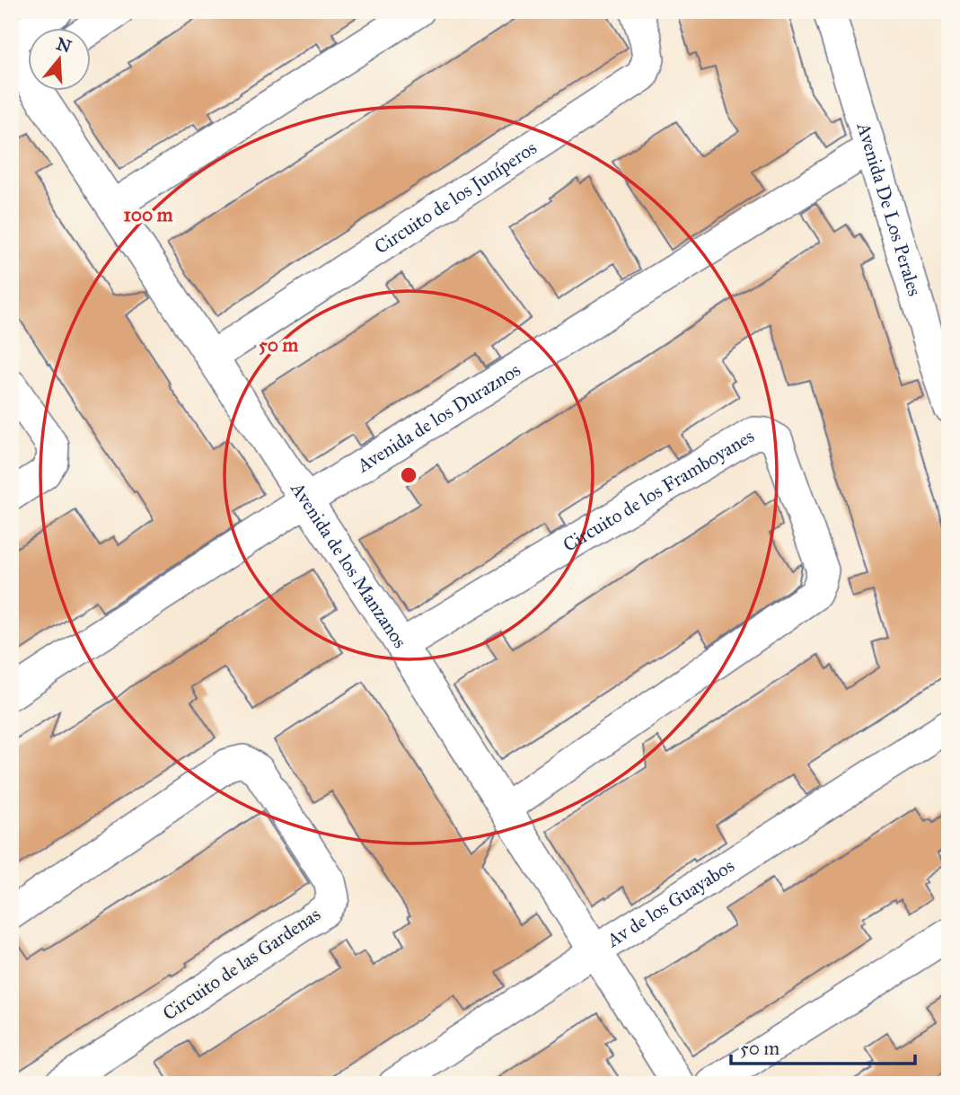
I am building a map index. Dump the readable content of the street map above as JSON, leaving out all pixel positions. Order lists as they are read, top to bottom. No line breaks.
{"streets":{"street":["Circuito de los Juníperos","Avenida De Los Perales","Avenida de los Duraznos","Circuito de los Framboyanes","Avenida de los Manzanos","Av de los Guayabos","Circuito de las Gardenas"]},"crossings":[["Circuito de los Juníperos","Avenida de los Manzanos"],["Avenida De Los Perales","Avenida de los Duraznos"],["Avenida de los Duraznos","Avenida de los Manzanos"],["Circuito de los Framboyanes","Avenida de los Manzanos"],["Avenida de los Manzanos","Av de los Guayabos"]],"scale_bar":"50 m","north":"top","rings":["100 m","50 m"]}
